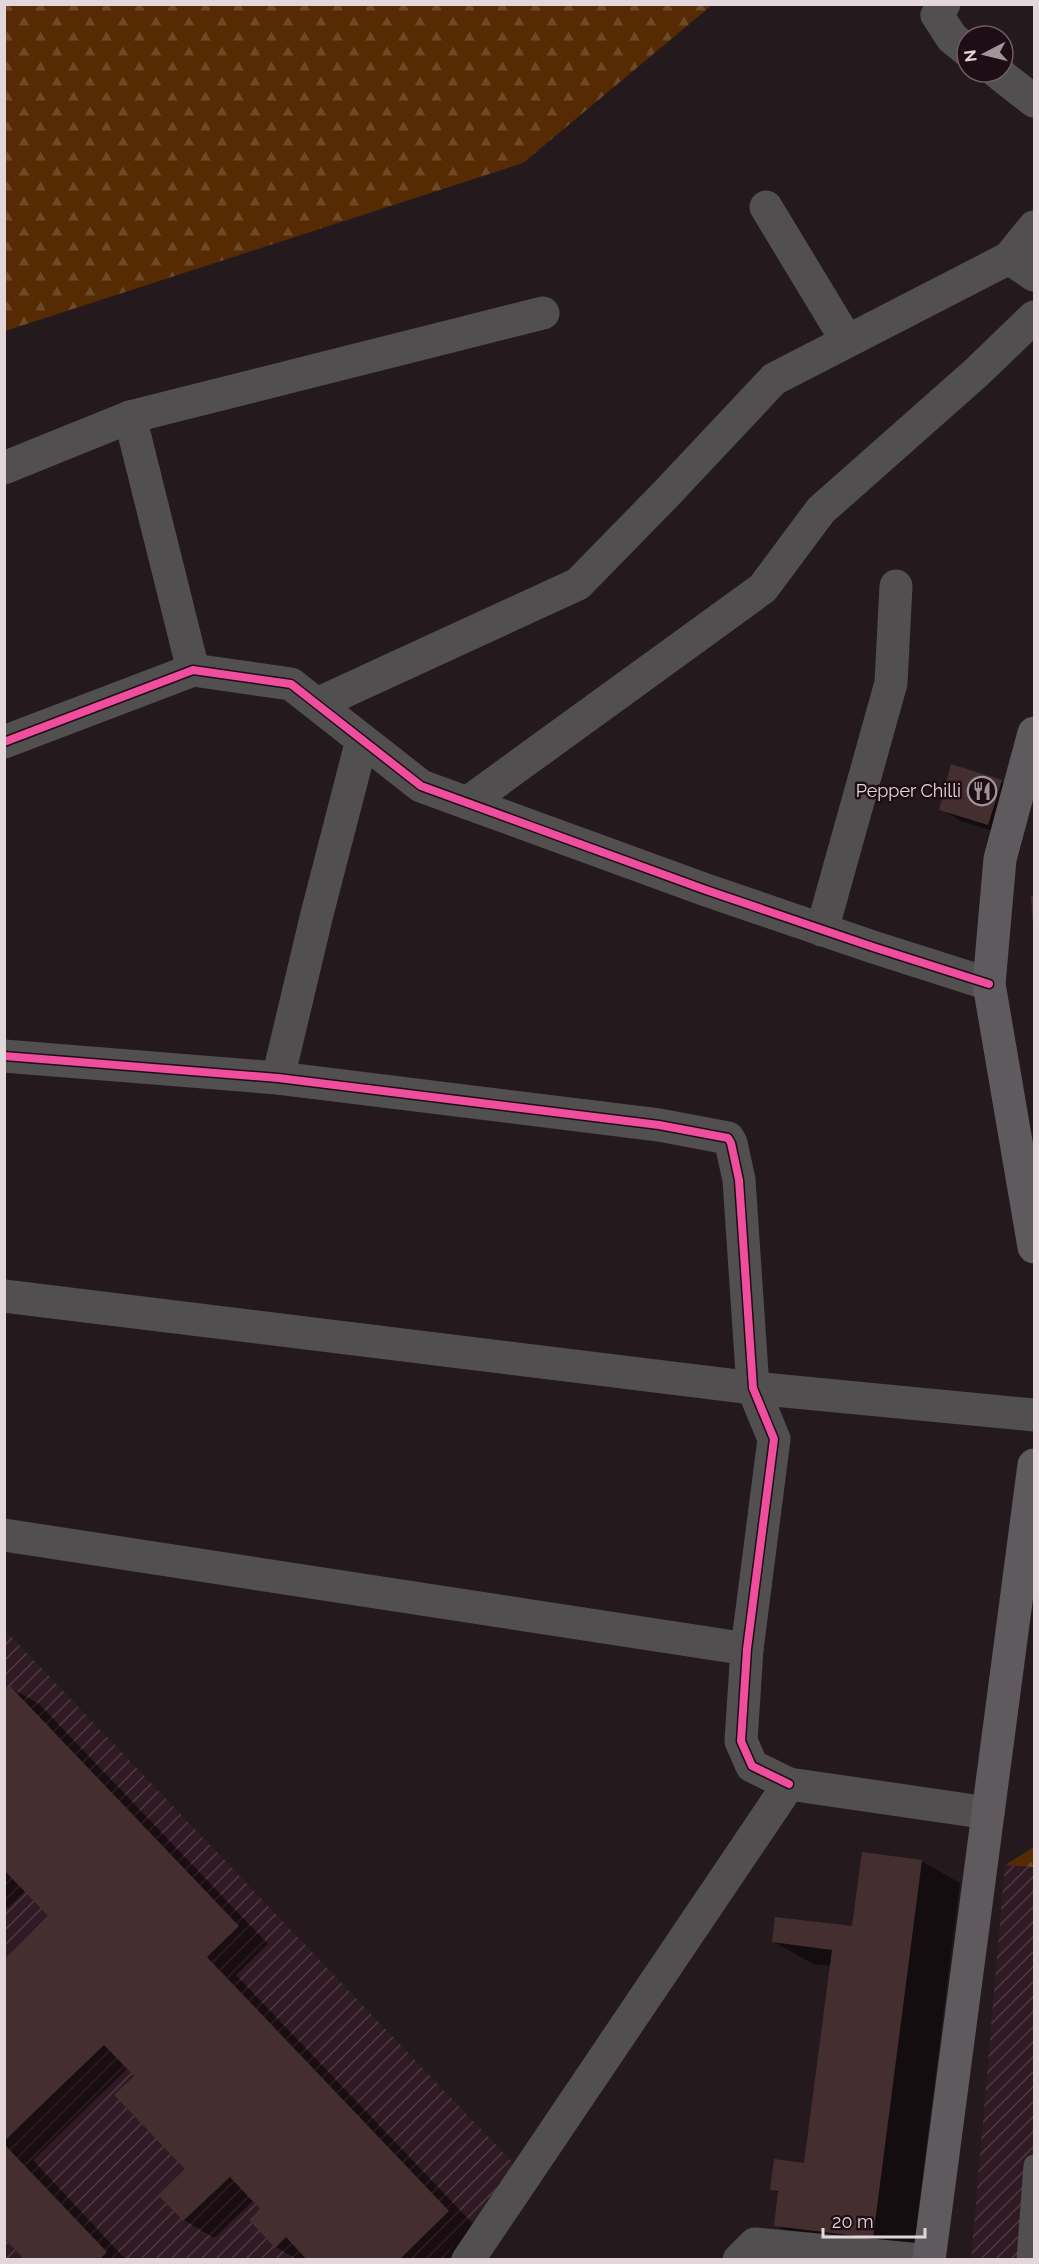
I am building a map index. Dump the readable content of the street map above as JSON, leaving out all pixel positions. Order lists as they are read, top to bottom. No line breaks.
{"places":{"restaurant":["Pepper Chilli"]},"scale_bar":"20 m","north":"left"}
